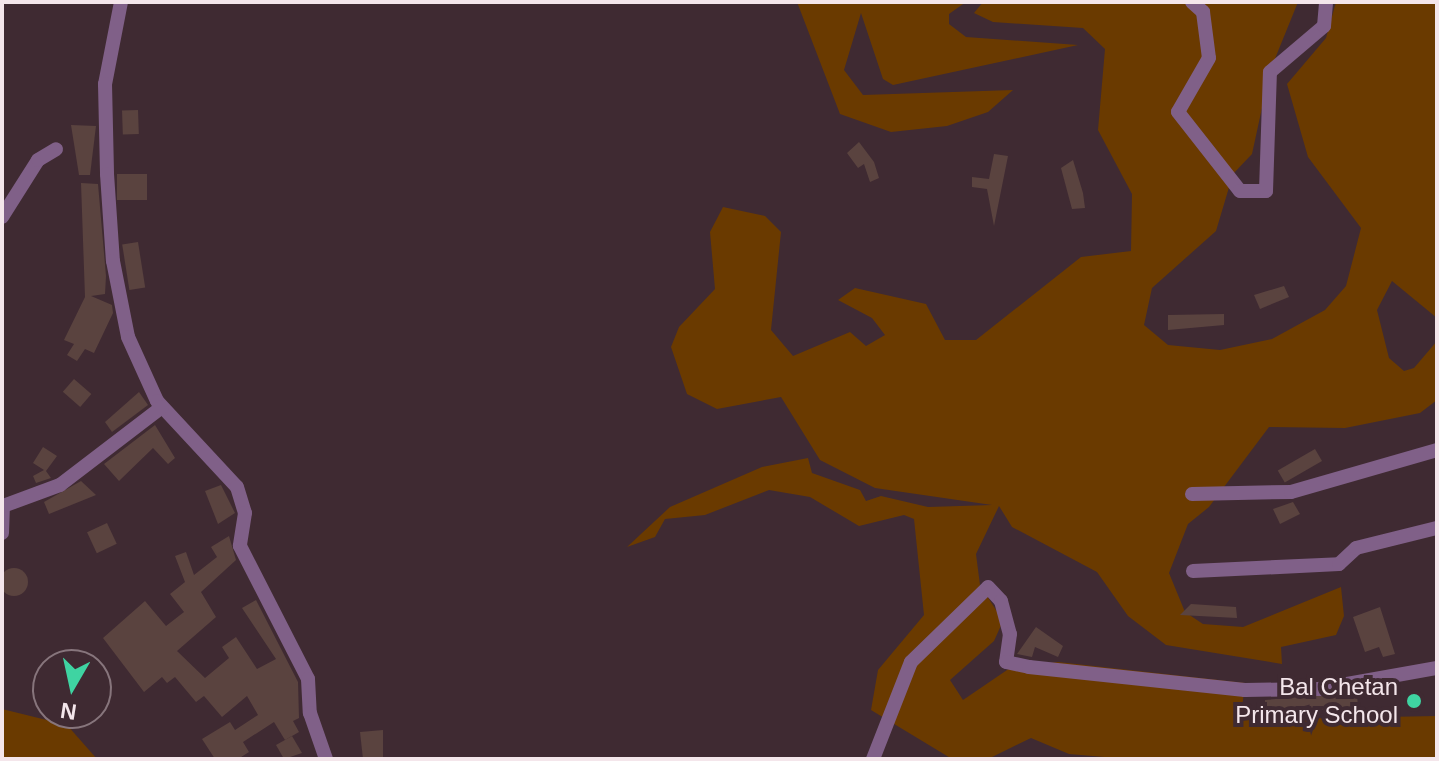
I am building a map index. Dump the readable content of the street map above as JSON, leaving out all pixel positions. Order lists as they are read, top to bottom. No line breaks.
{"places":["Bal Chetan Primary School"],"north":"bottom"}
